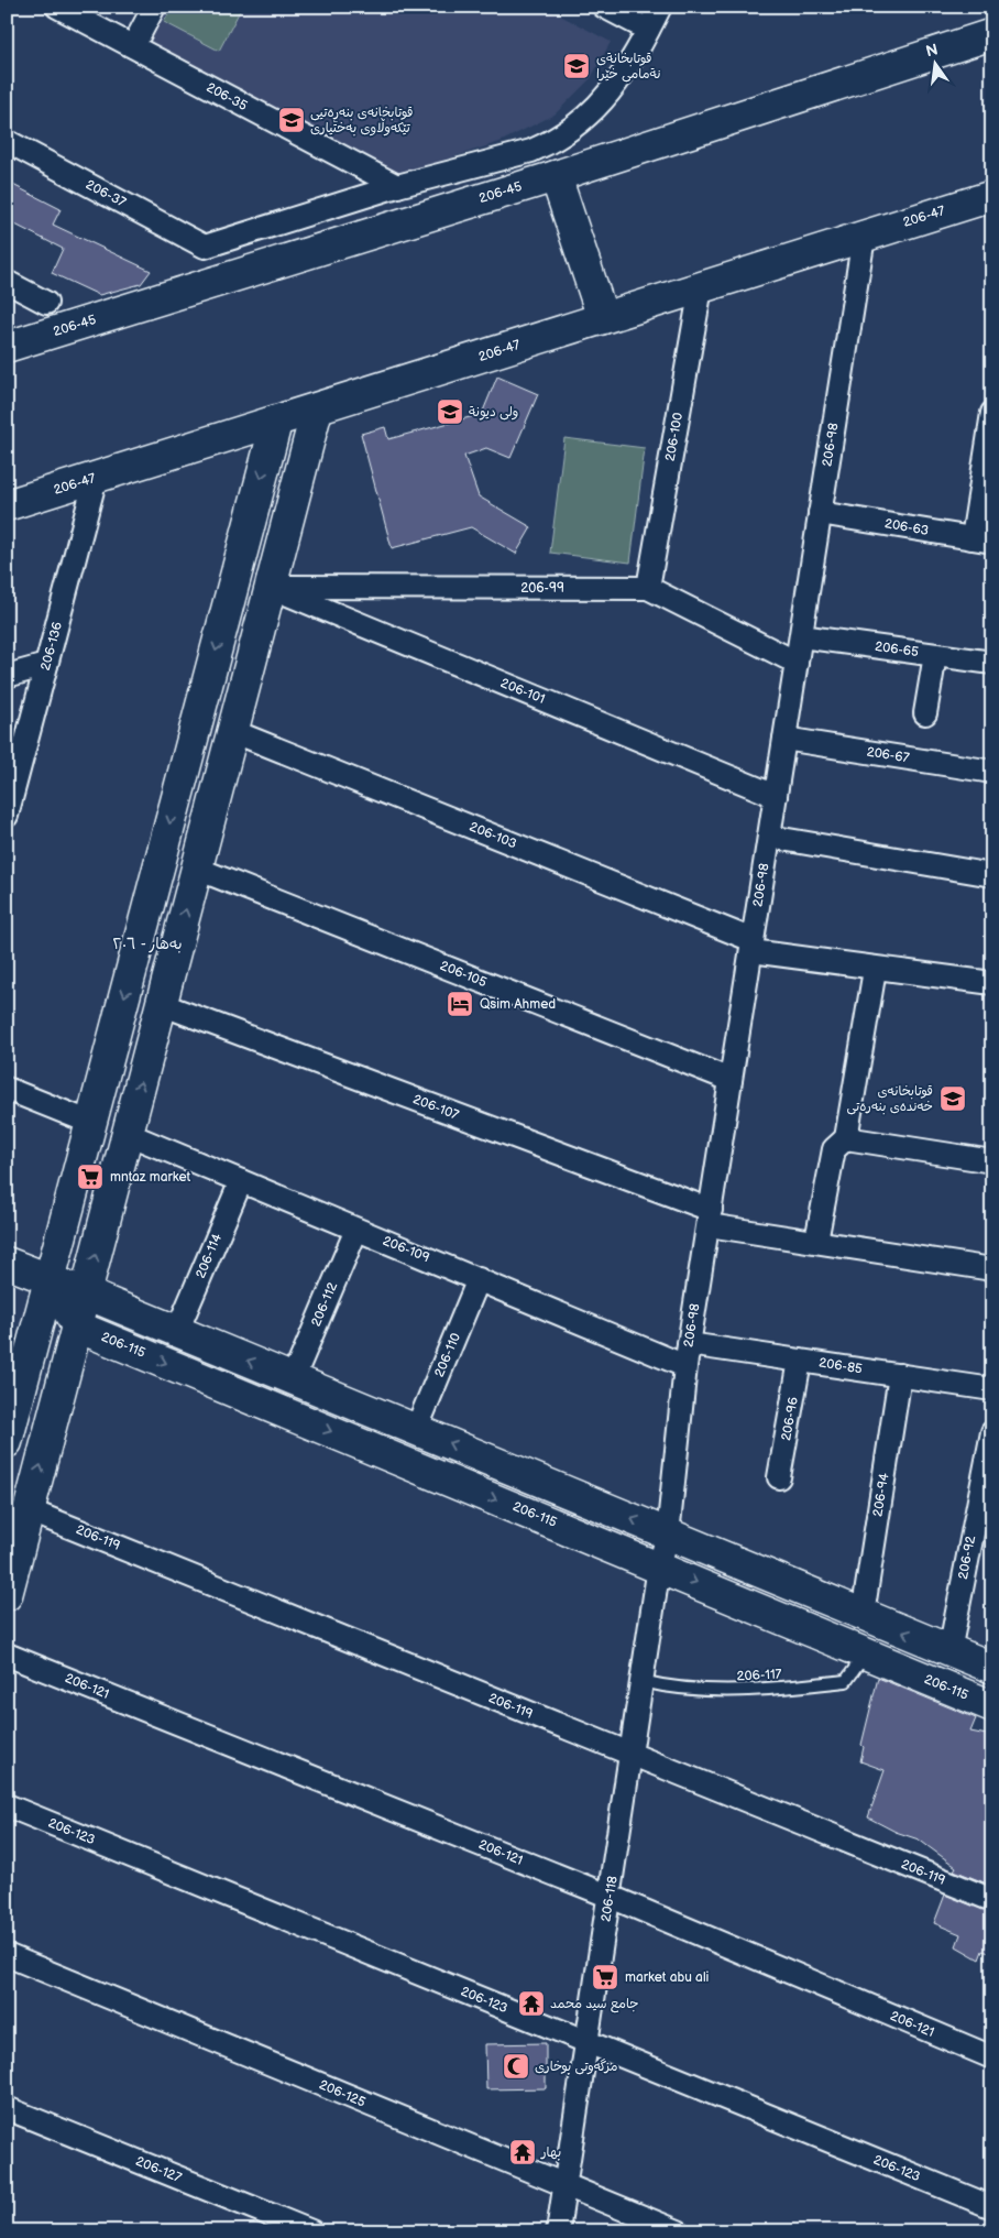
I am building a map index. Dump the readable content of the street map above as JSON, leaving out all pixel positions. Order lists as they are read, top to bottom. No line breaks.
{"streets":{"street":["206-35","206-45","206-37","206-47","206-100","206-98","206-63","206-99","206-136","206-65","206-101","206-67","206-103","206-105","206-107","206-109","206-114","206-112","206-115","206-110","206-85","206-96","206-94","206-119","206-92","206-121","206-123","206-118","206-125","206-127"],"lane":["206-117"]},"crossings":[["206-35","206-37"],["206-47","206-100"],["206-47","206-98"],["206-47","206-136"],["206-100","206-99"],["206-98","206-63"],["206-98","206-99"],["206-98","206-65"],["206-98","206-101"],["206-98","206-67"],["206-98","206-103"],["206-98","206-105"],["206-98","206-107"],["206-98","206-109"],["206-98","206-115"],["206-98","206-85"],["206-98","206-118"],["206-99","206-101"],["206-109","206-114"],["206-109","206-112"],["206-109","206-110"],["206-115","206-117"],["206-115","206-118"],["206-85","206-96"],["206-85","206-94"],["206-119","206-118"],["206-117","206-118"],["206-121","206-118"],["206-123","206-118"],["206-118","206-125"]],"districts":["بەهار - ٢٠٦"],"places":{"school or university":["قوتابخانةى نةمامى خێرا","قوتابخانەی بنەڕەتیی تێکەوڵاوی بەختیاری","ولی دیونة","قوتابخانەی خەندەی بنەرەتی"],"hotel":["Qsim Ahmed"],"supermarket":["mntaz market","market abu ali"],"temple":["جامع سيد محمد","بهار"],"mosque":["مزگەوتی بوخاری"]},"north":"top"}
